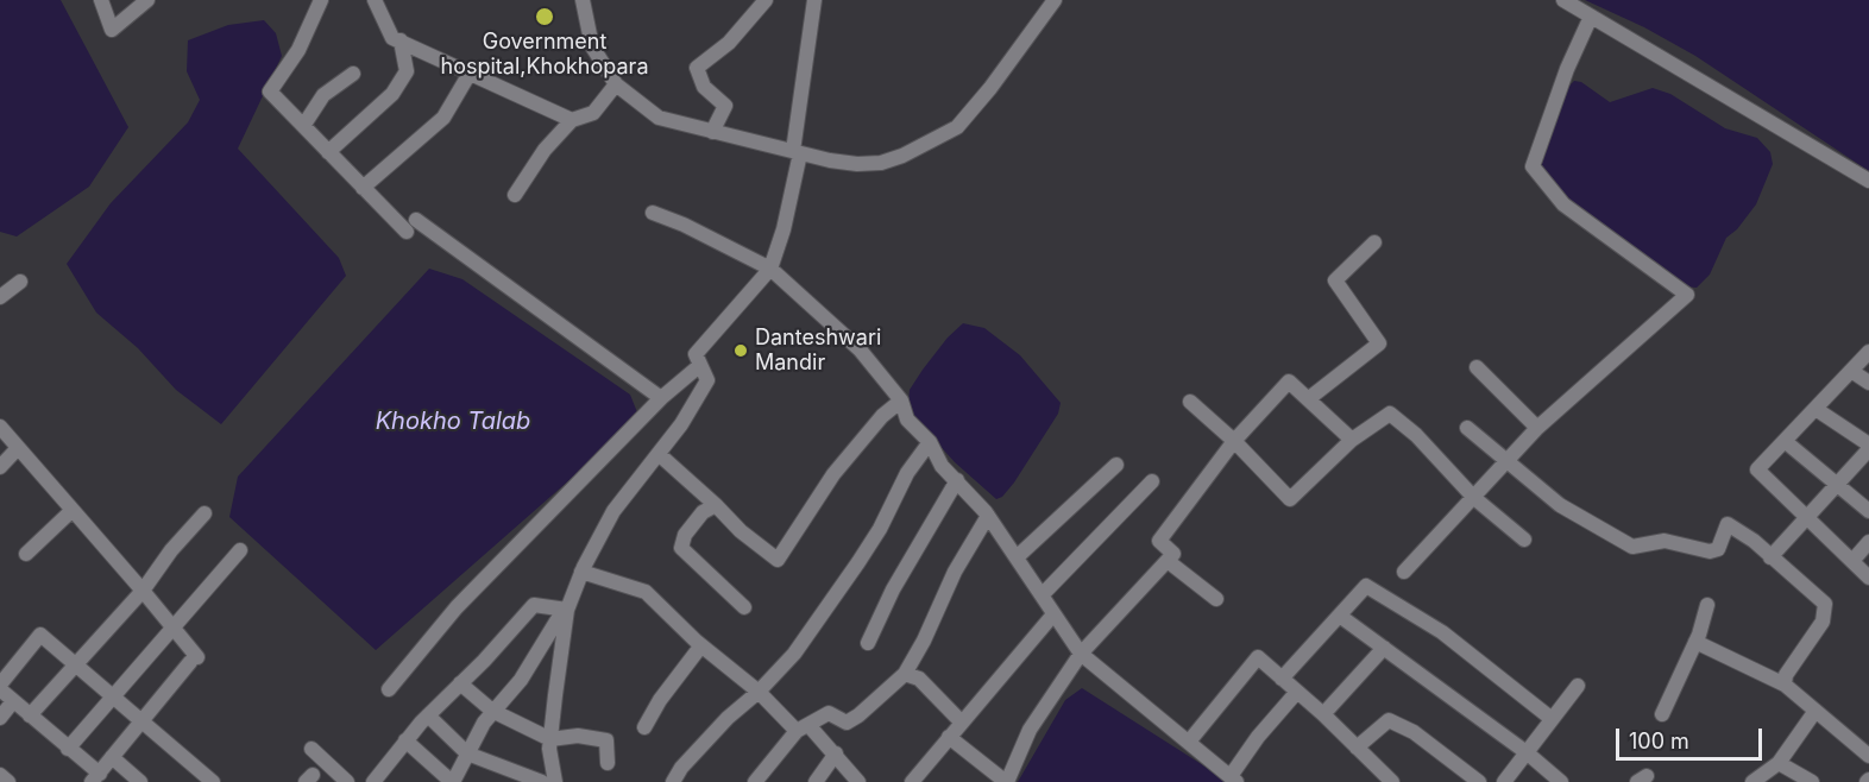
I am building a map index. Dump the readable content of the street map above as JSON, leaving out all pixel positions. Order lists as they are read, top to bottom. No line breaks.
{"water":["Khokho Talab"],"places":["Government hospital,Khokhopara","Danteshwari Mandir"],"scale_bar":"100 m"}
